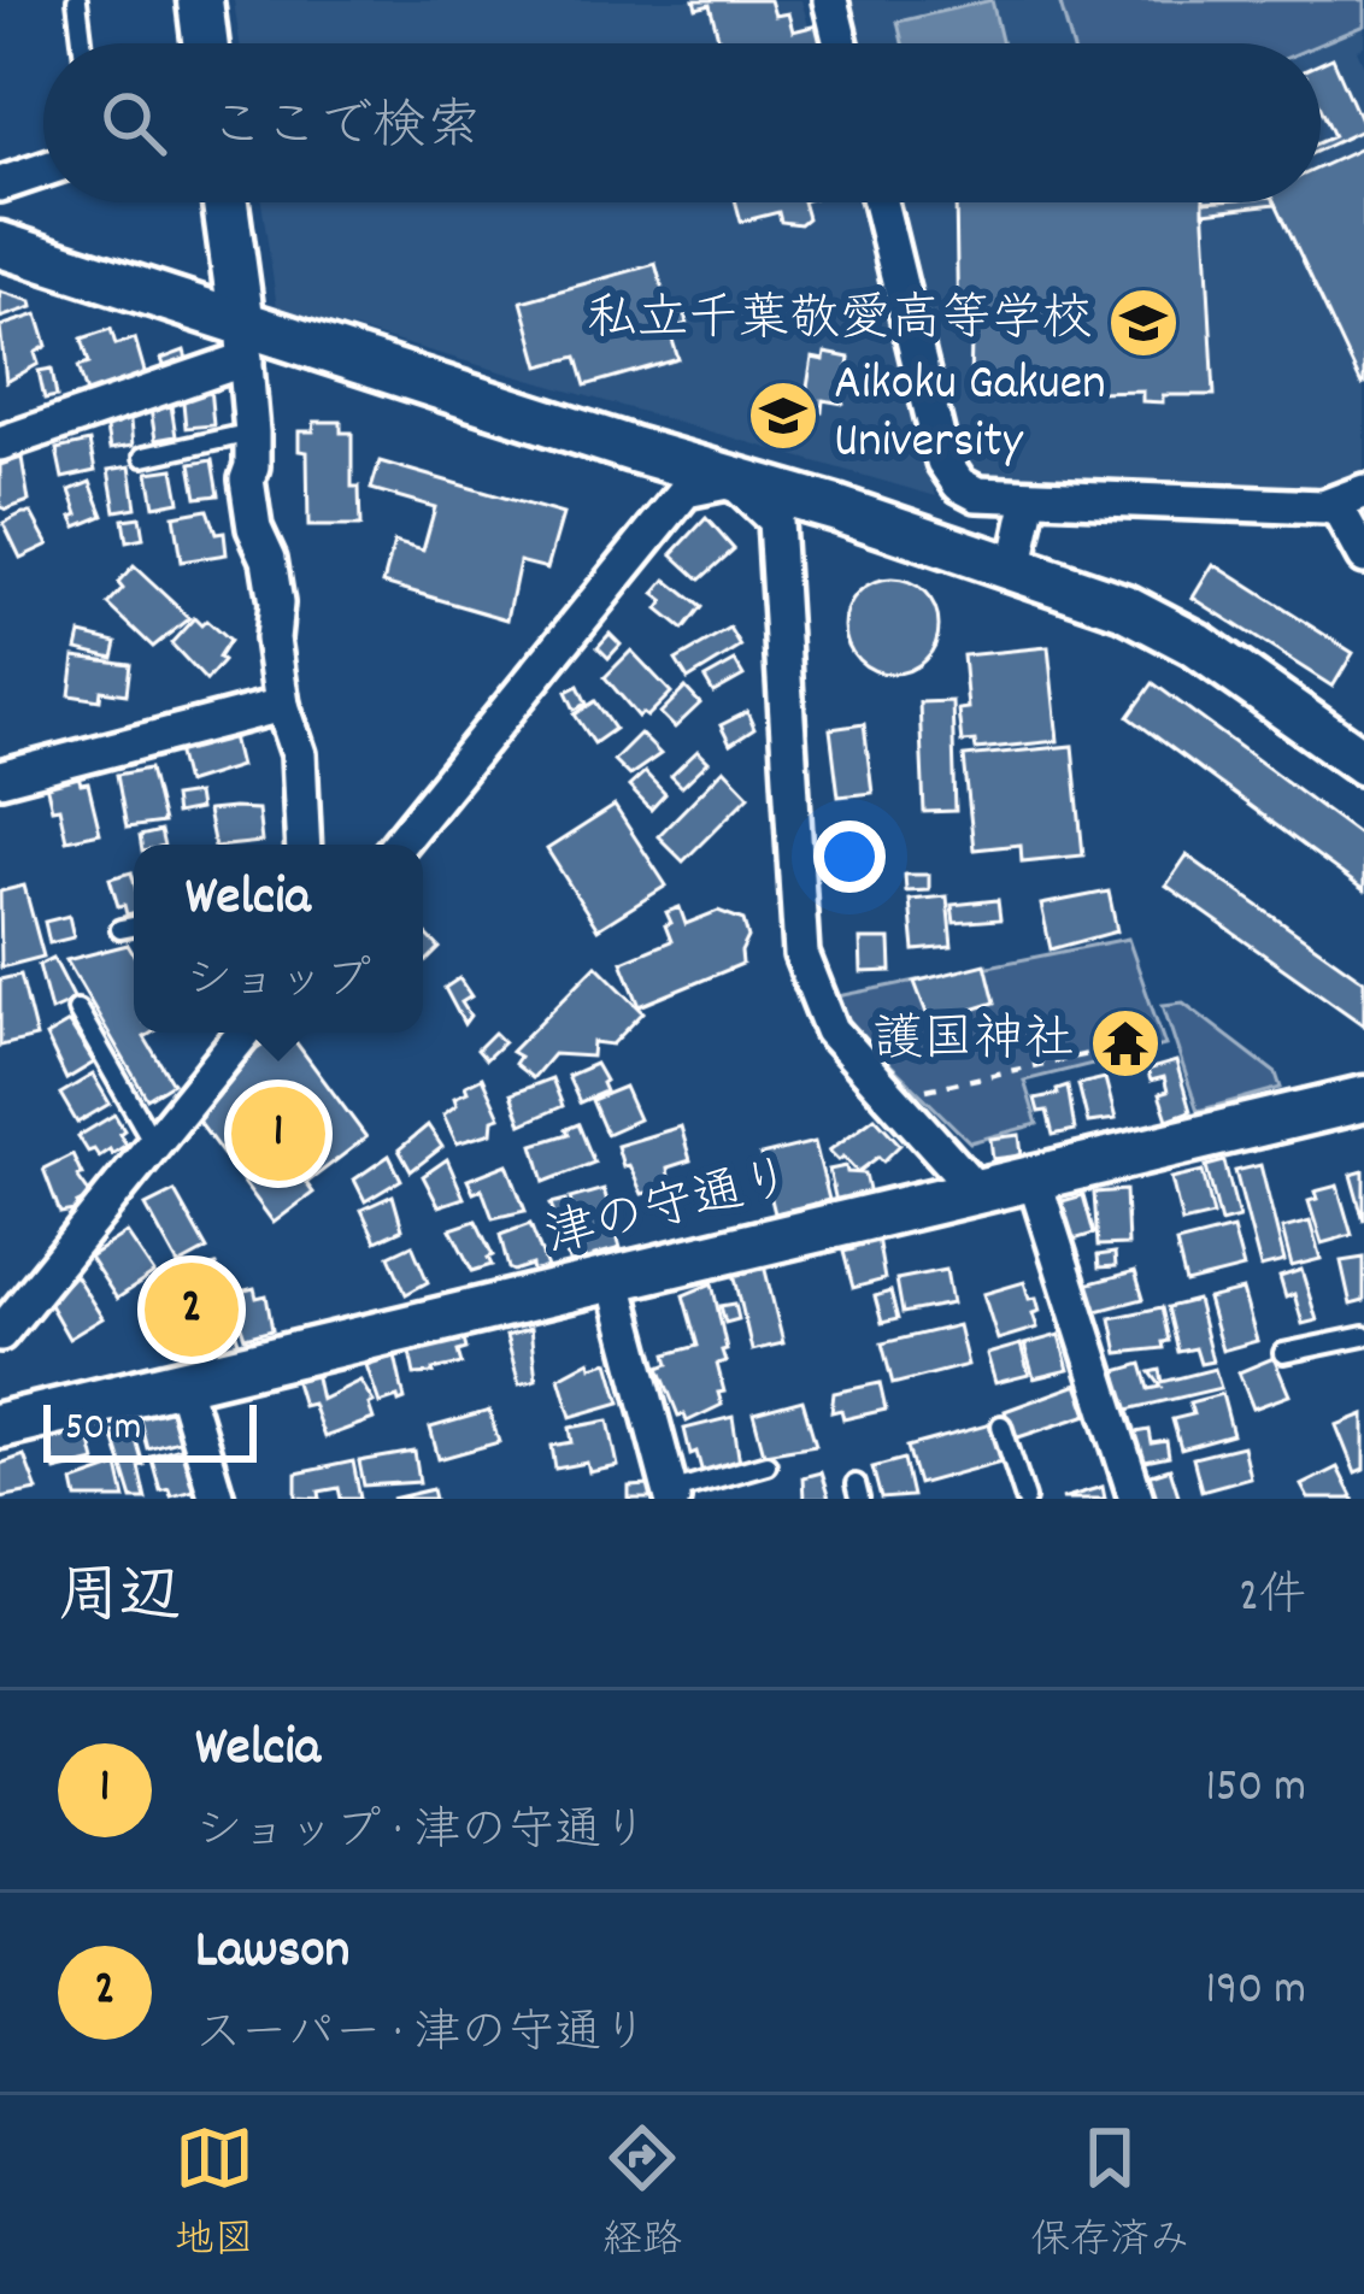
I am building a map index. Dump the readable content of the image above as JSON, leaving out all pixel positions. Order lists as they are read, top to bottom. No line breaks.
{"streets":{"street":["津の守通り"]},"places":{"school or university":["私立千葉敬愛高等学校","Aikoku Gakuen University"],"temple":["護国神社"]},"scale_bar":"50 m","page":{"search":"ここで検索","popup":["Welcia","ショップ"],"pins":["1","2"],"scale":"50 m","heading":["周辺","2件"],"list":[{"mark":"1","name":"Welcia","note":"ショップ · 津の守通り","value":"150 m"},{"mark":"2","name":"Lawson","note":"スーパー · 津の守通り","value":"190 m"}],"nav":["地図","経路","保存済み"]}}
